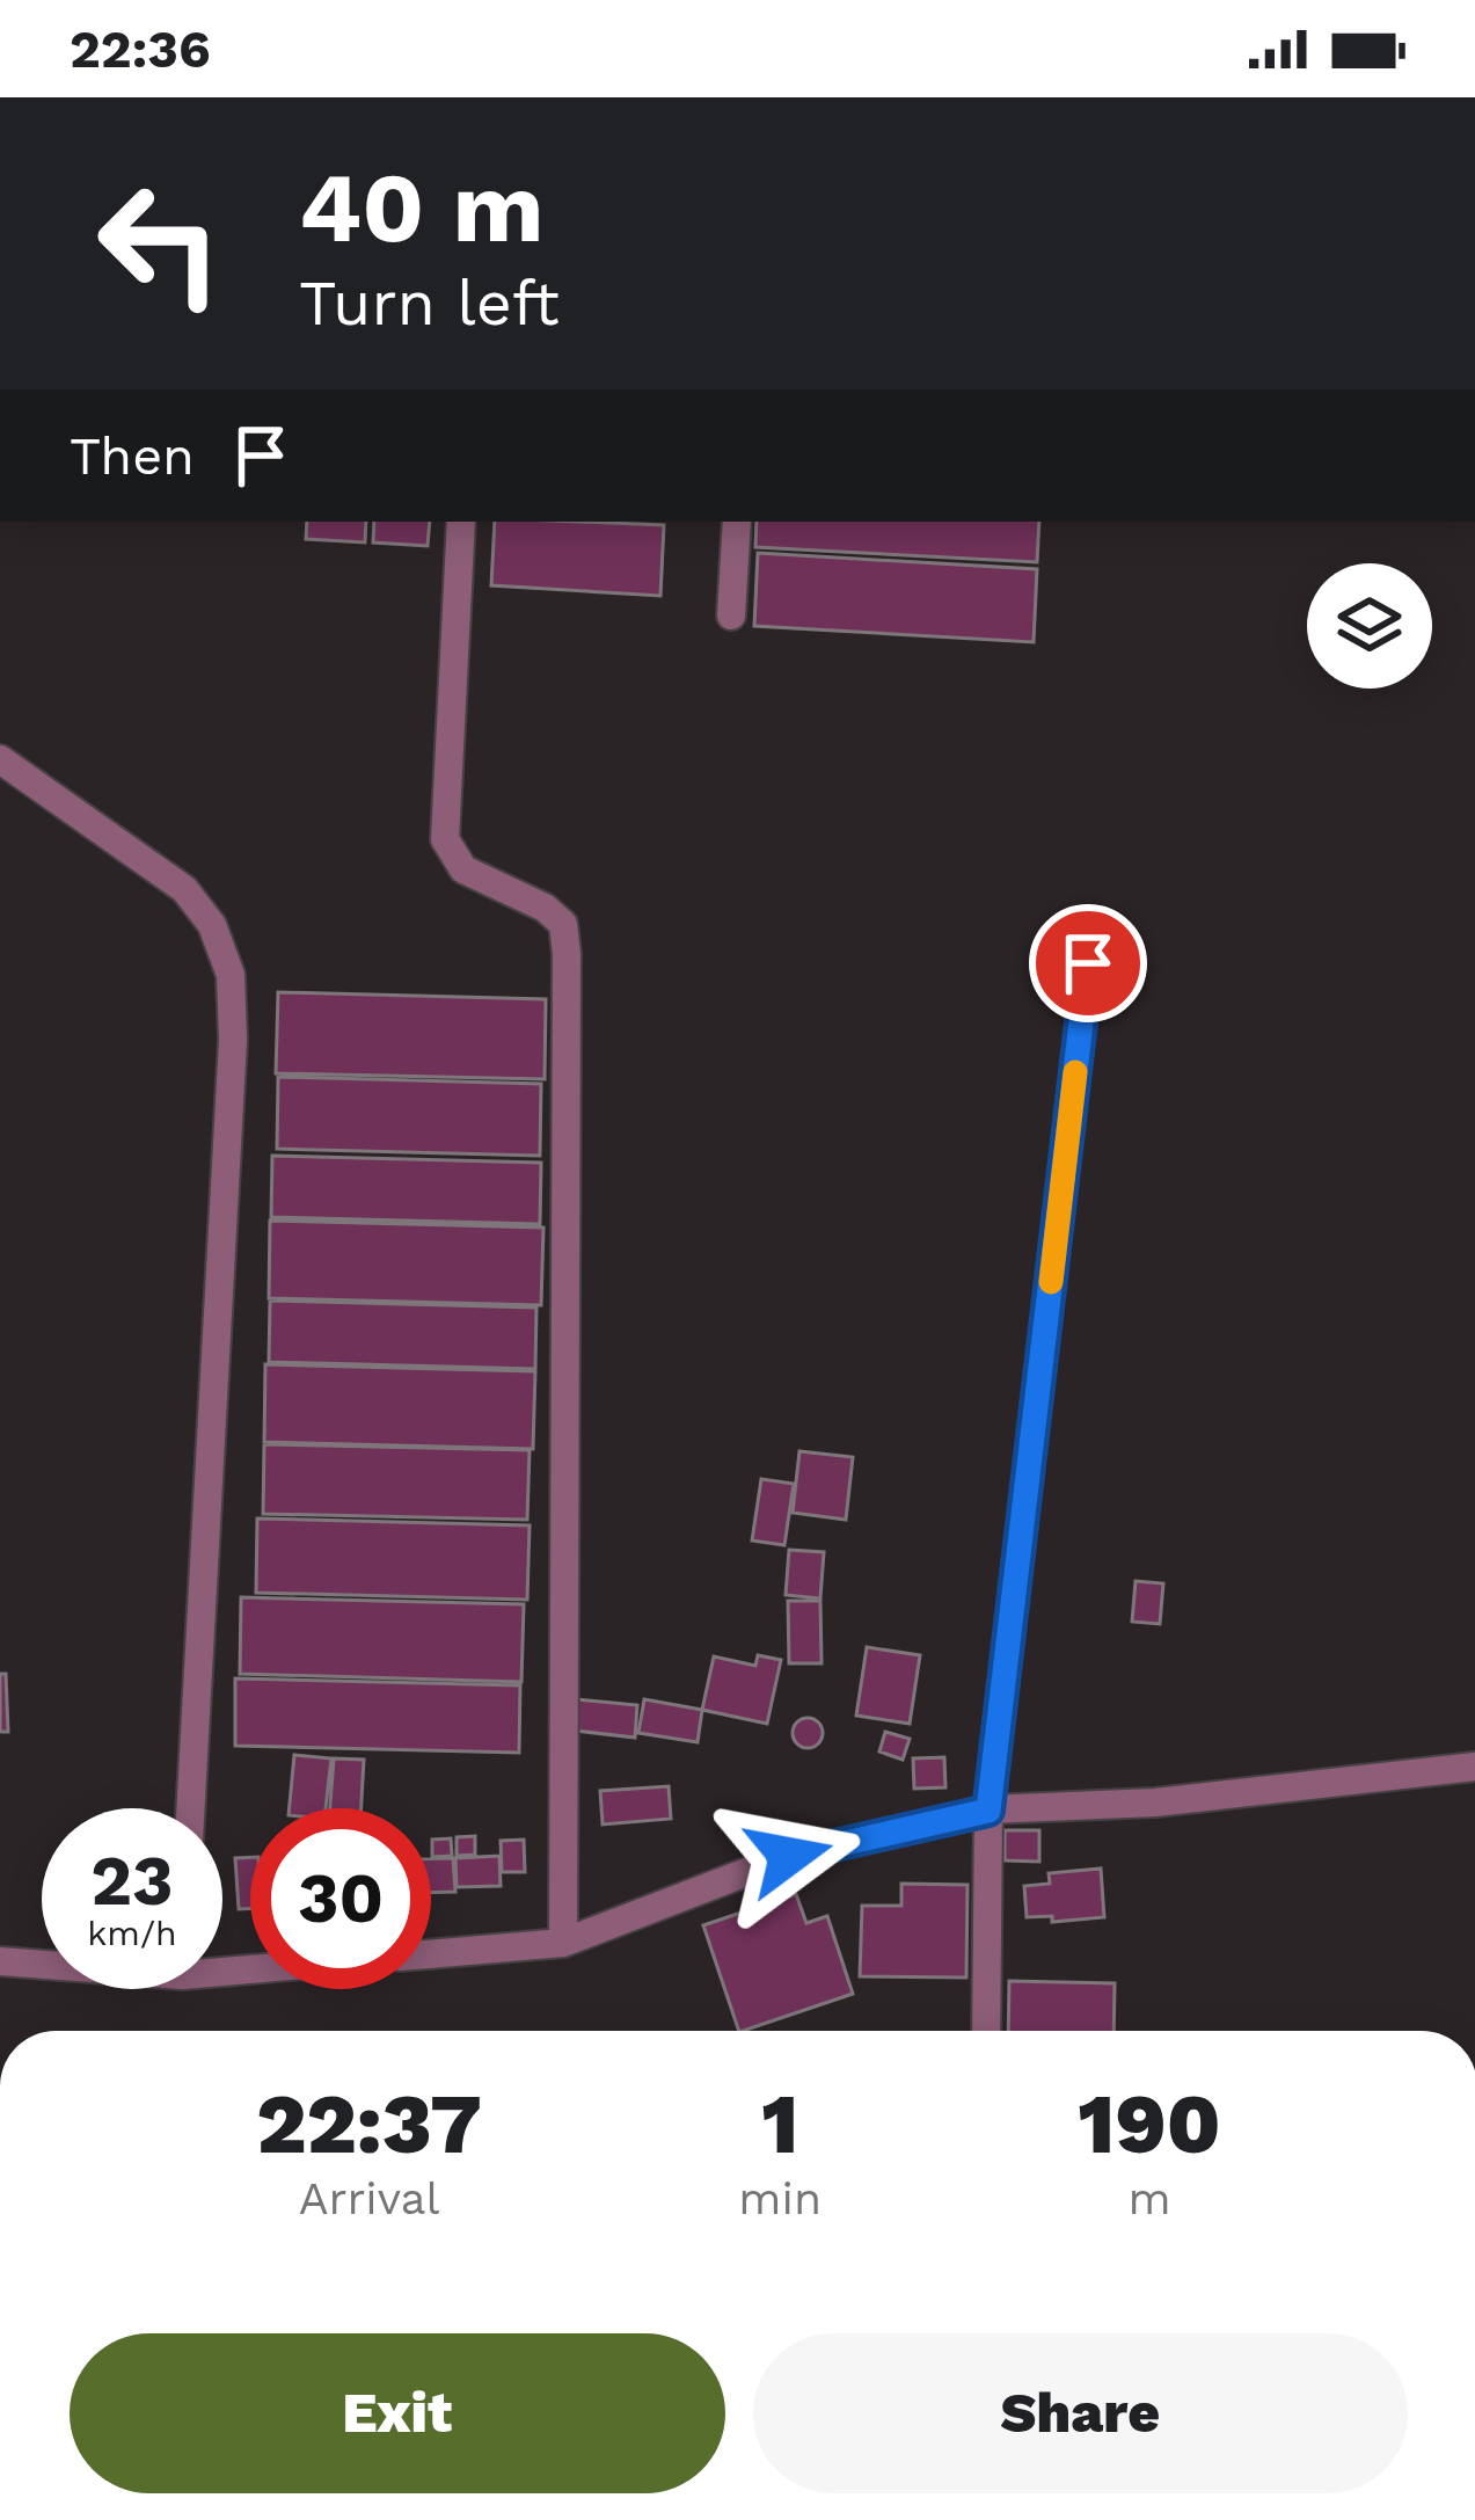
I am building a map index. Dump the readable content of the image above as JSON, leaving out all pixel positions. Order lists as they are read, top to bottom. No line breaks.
{"page":{"status":"22:36","turn":["40 m","Turn left"],"then":"Then","speed":"23 km/h","limit":"30","eta":["22:37","Arrival","1","min","190","m"],"buttons":["Exit","Share"]}}
